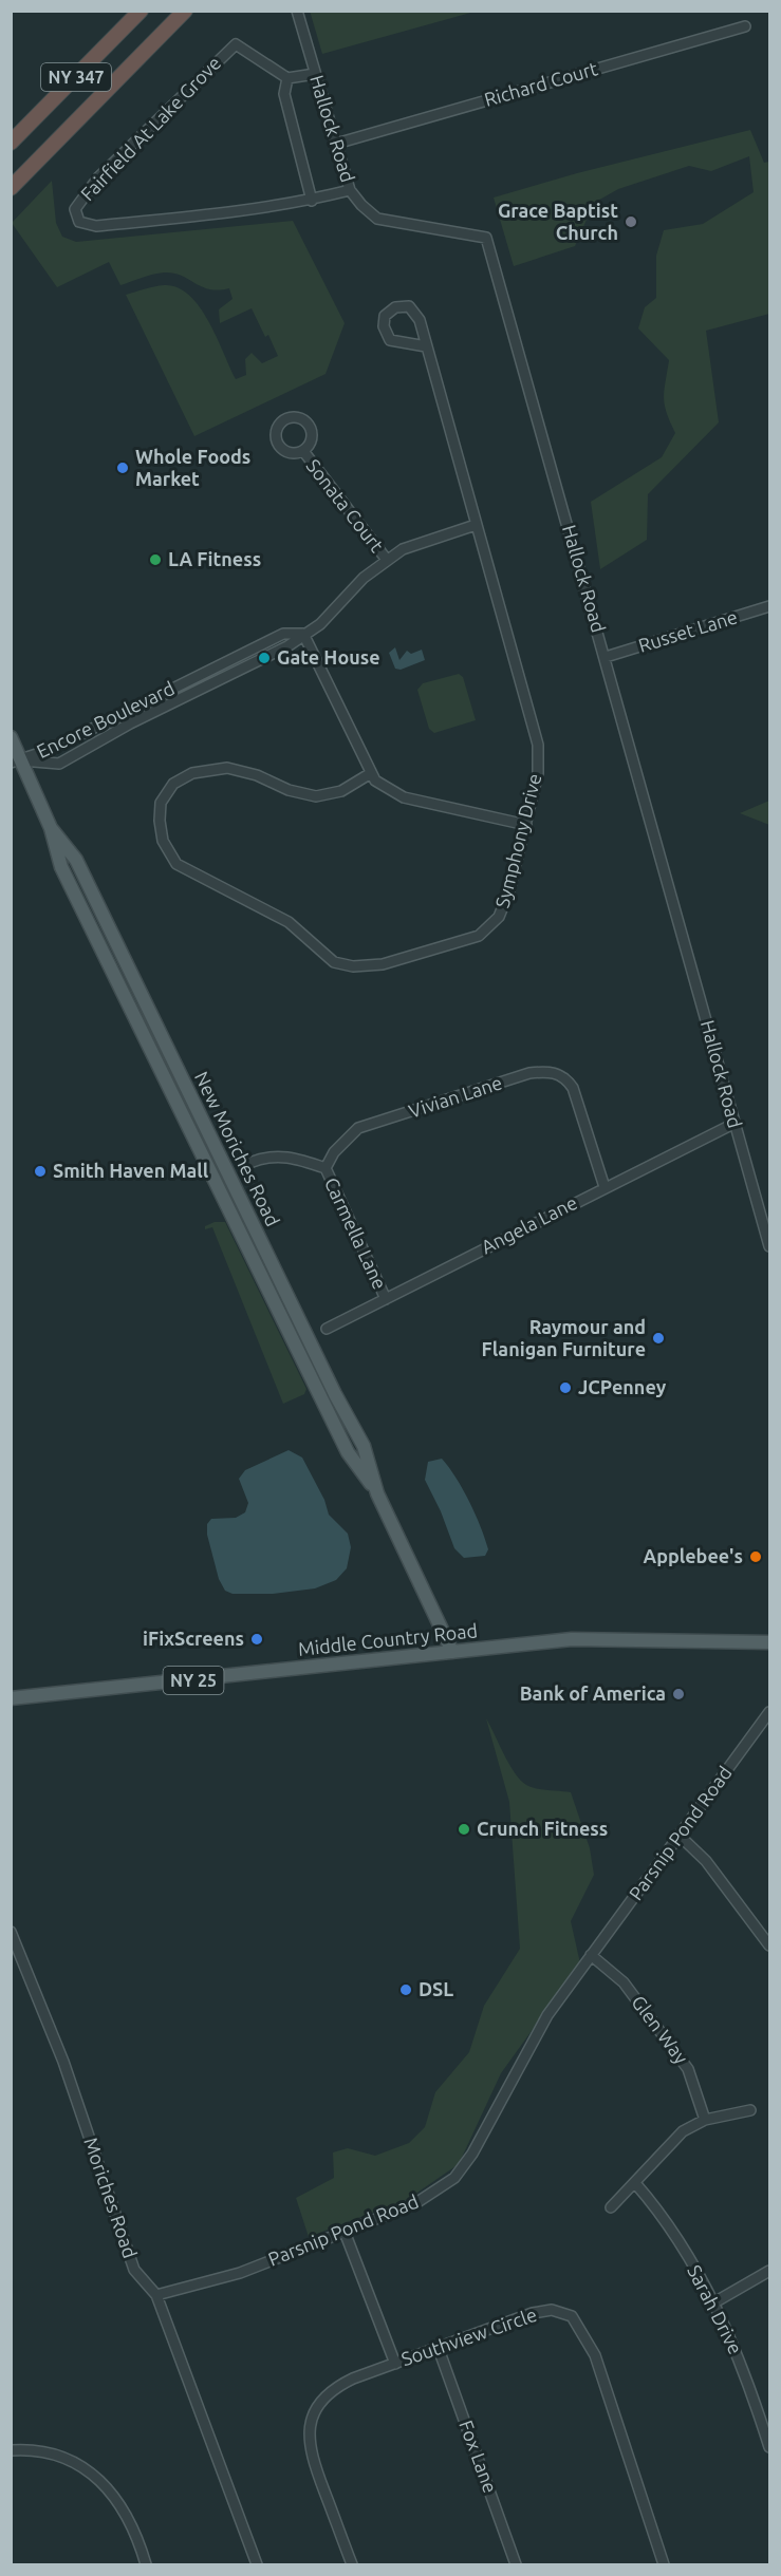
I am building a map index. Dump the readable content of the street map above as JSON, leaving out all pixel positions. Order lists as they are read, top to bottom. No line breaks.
{"streets":{"highway":["NY 347"],"main road":["New Moriches Road","Middle Country Road","NY 25"],"street":["Richard Court","Fairfield At Lake Grove","Hallock Road","Sonata Court","Russet Lane","Encore Boulevard","Symphony Drive","Vivian Lane","Angela Lane","Carmella Lane","Parsnip Pond Road","Glen Way","Moriches Road","Sarah Drive","Southview Circle","Fox Lane"]},"crossings":[["Richard Court","Hallock Road"],["Fairfield At Lake Grove","Hallock Road"],["Hallock Road","Russet Lane"],["Hallock Road","Angela Lane"],["Sonata Court","Encore Boulevard"],["Encore Boulevard","Symphony Drive"],["Encore Boulevard","New Moriches Road"],["Vivian Lane","Angela Lane"],["Vivian Lane","Carmella Lane"],["New Moriches Road","Middle Country Road"],["Angela Lane","Carmella Lane"],["Parsnip Pond Road","Glen Way"],["Parsnip Pond Road","Moriches Road"],["Southview Circle","Fox Lane"]],"places":["Grace Baptist Church","Whole Foods Market","LA Fitness","Gate House","Smith Haven Mall","Raymour and Flanigan Furniture","JCPenney","Applebee's","iFixScreens","Bank of America","Crunch Fitness","DSL"]}
